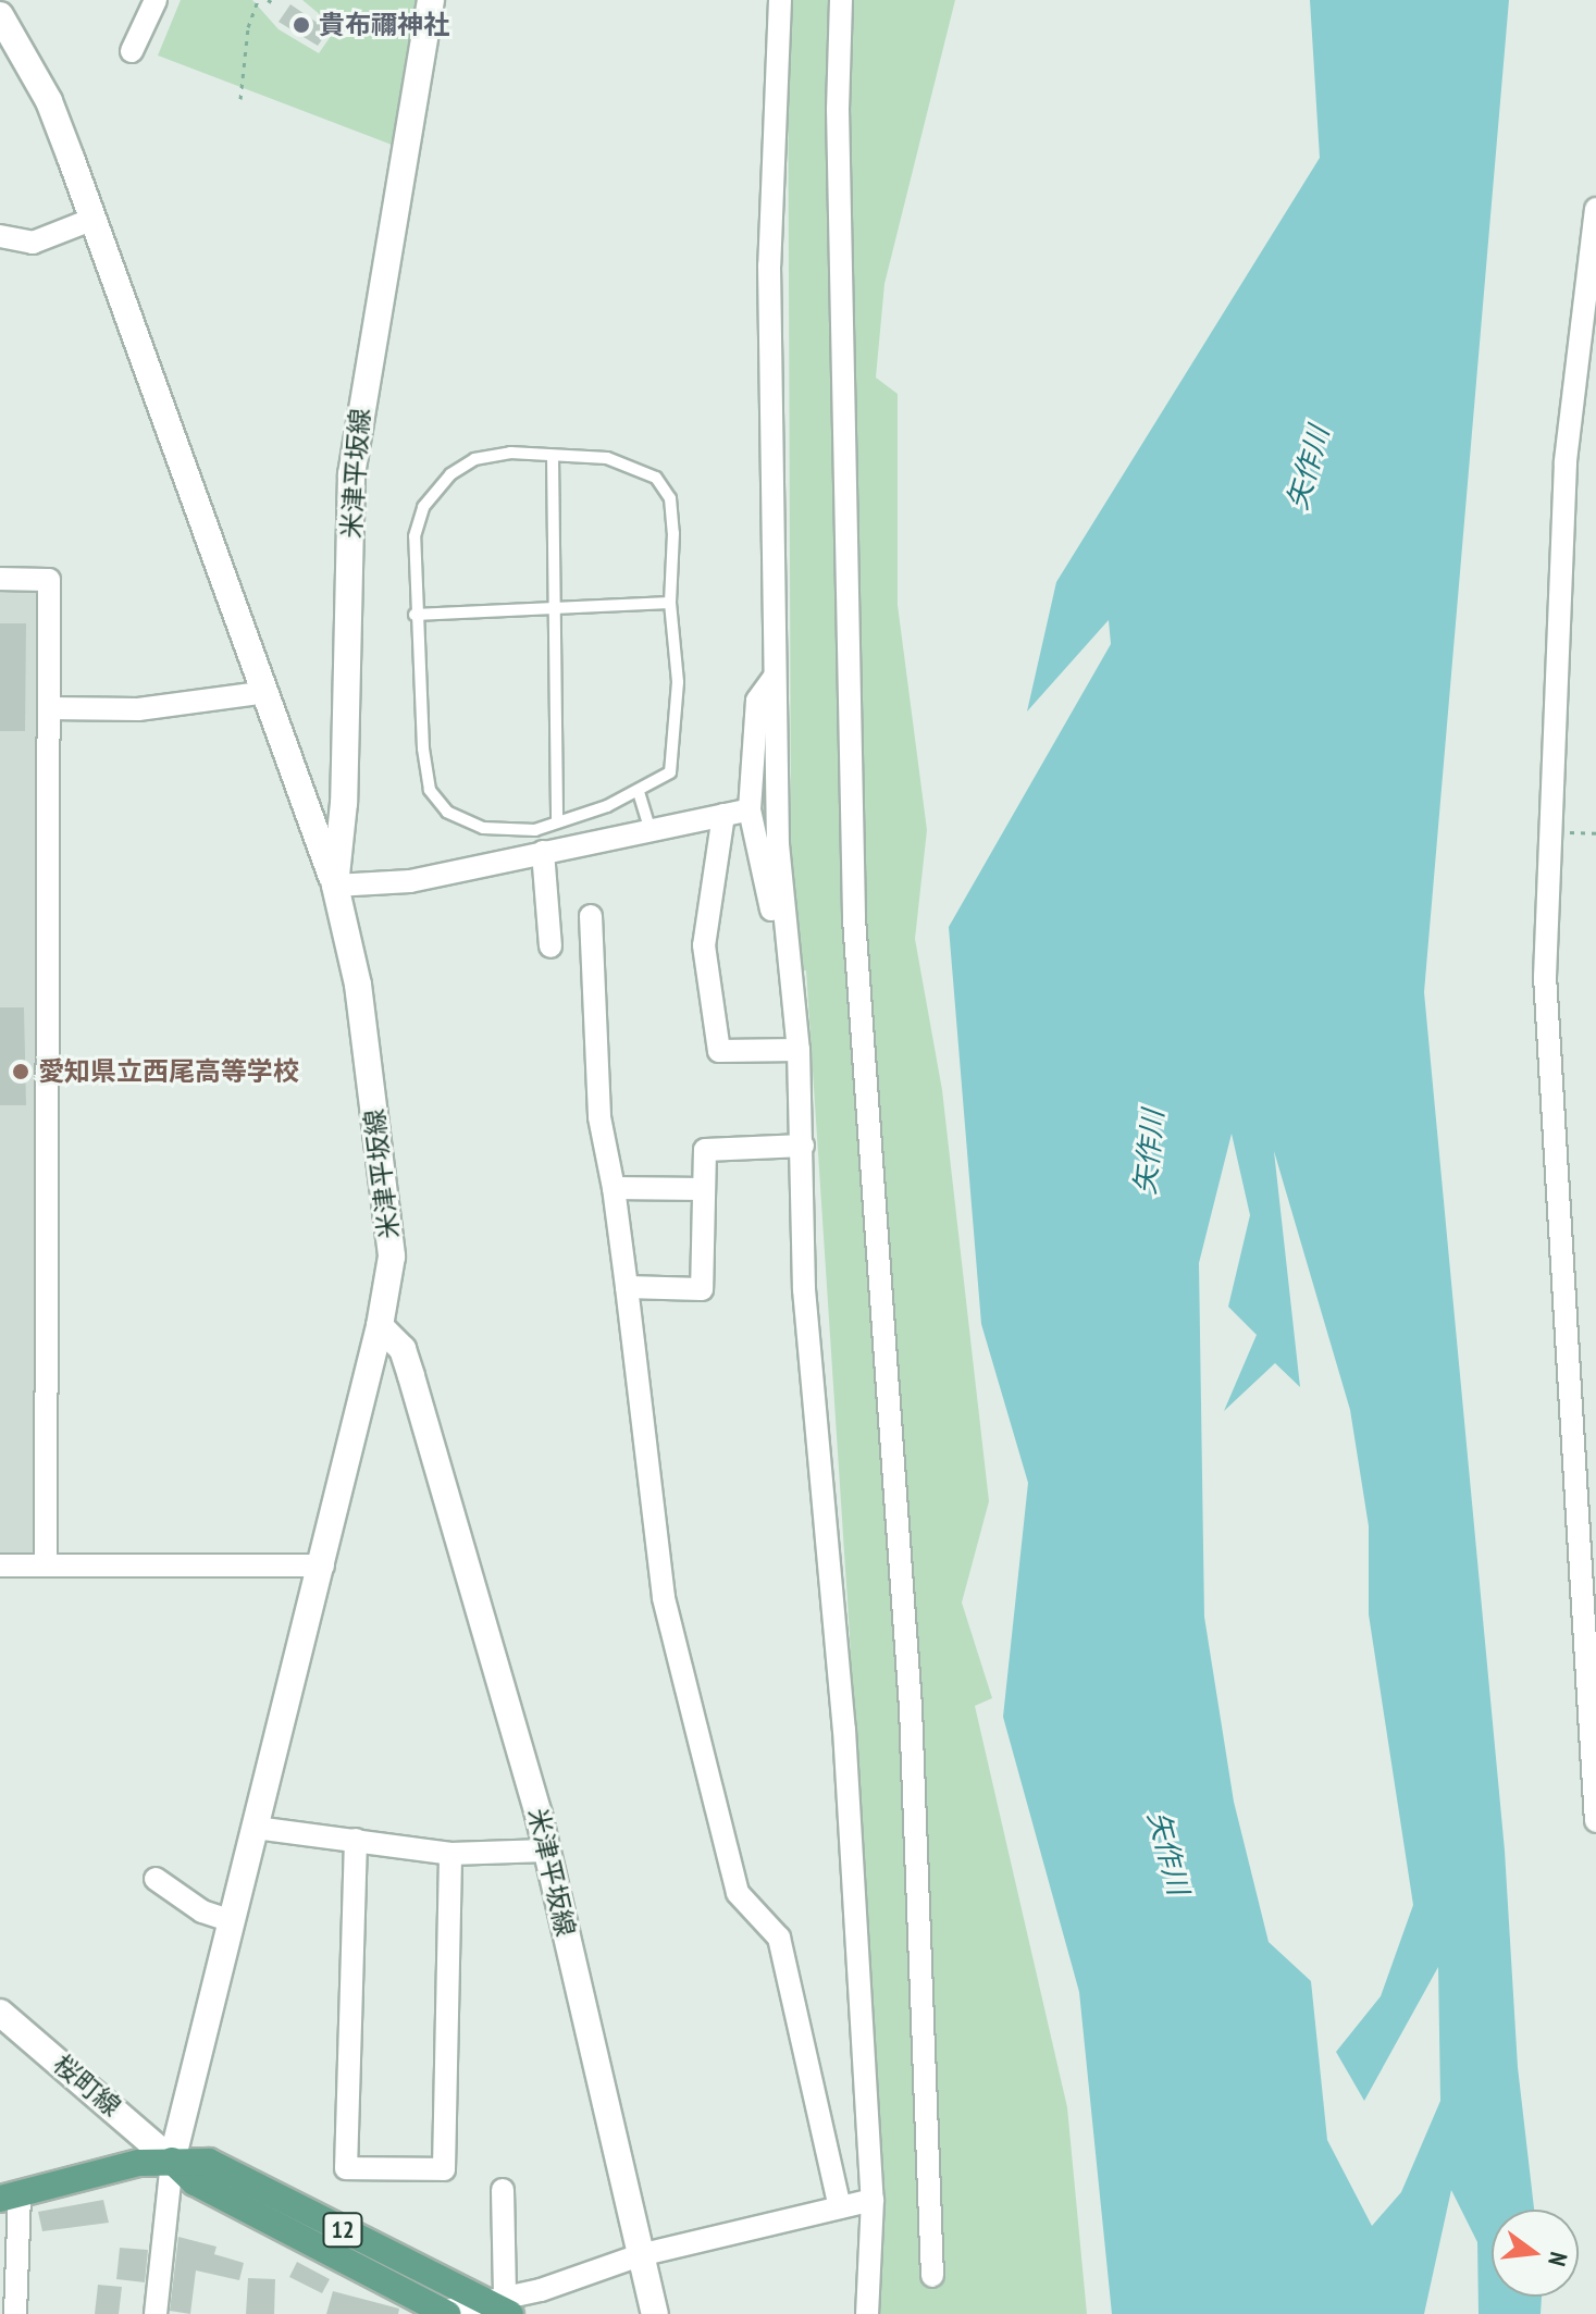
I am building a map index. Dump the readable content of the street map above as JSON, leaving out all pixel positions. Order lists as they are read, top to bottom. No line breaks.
{"streets":{"main road":["米津平坂線","桜町線","12"]},"crossings":[["桜町線","12"]],"water":["矢作川"],"places":["貴布禰神社","愛知県立西尾高等学校"],"north":"right"}
